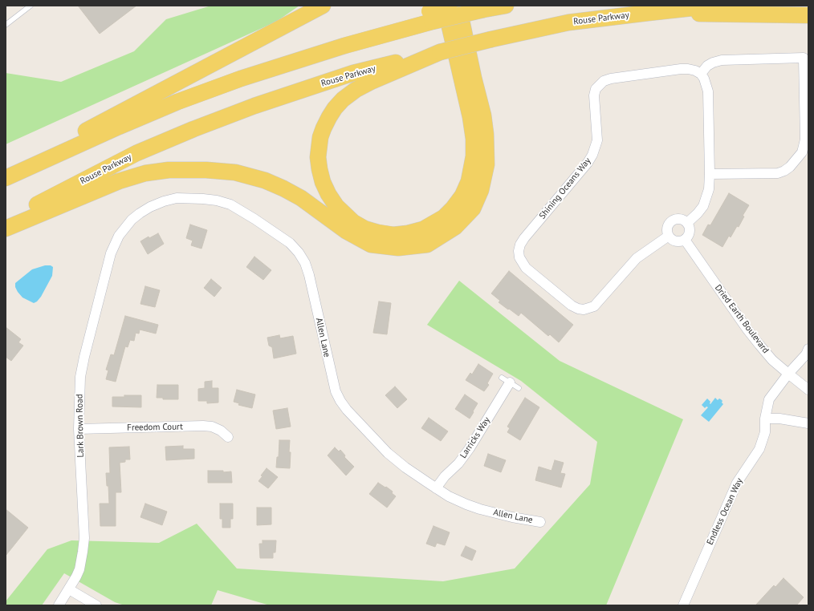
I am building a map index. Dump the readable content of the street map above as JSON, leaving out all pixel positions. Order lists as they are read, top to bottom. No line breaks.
{"streets":{"main road":["Rouse Parkway"],"street":["Shining Oceans Way","Dried Earth Boulevard","Allen Lane","Lark Brown Road","Freedom Court","Larricks Way","Endless Ocean Way"]},"crossings":[["Shining Oceans Way","Dried Earth Boulevard"],["Dried Earth Boulevard","Endless Ocean Way"],["Allen Lane","Lark Brown Road"],["Allen Lane","Larricks Way"],["Lark Brown Road","Freedom Court"]]}
